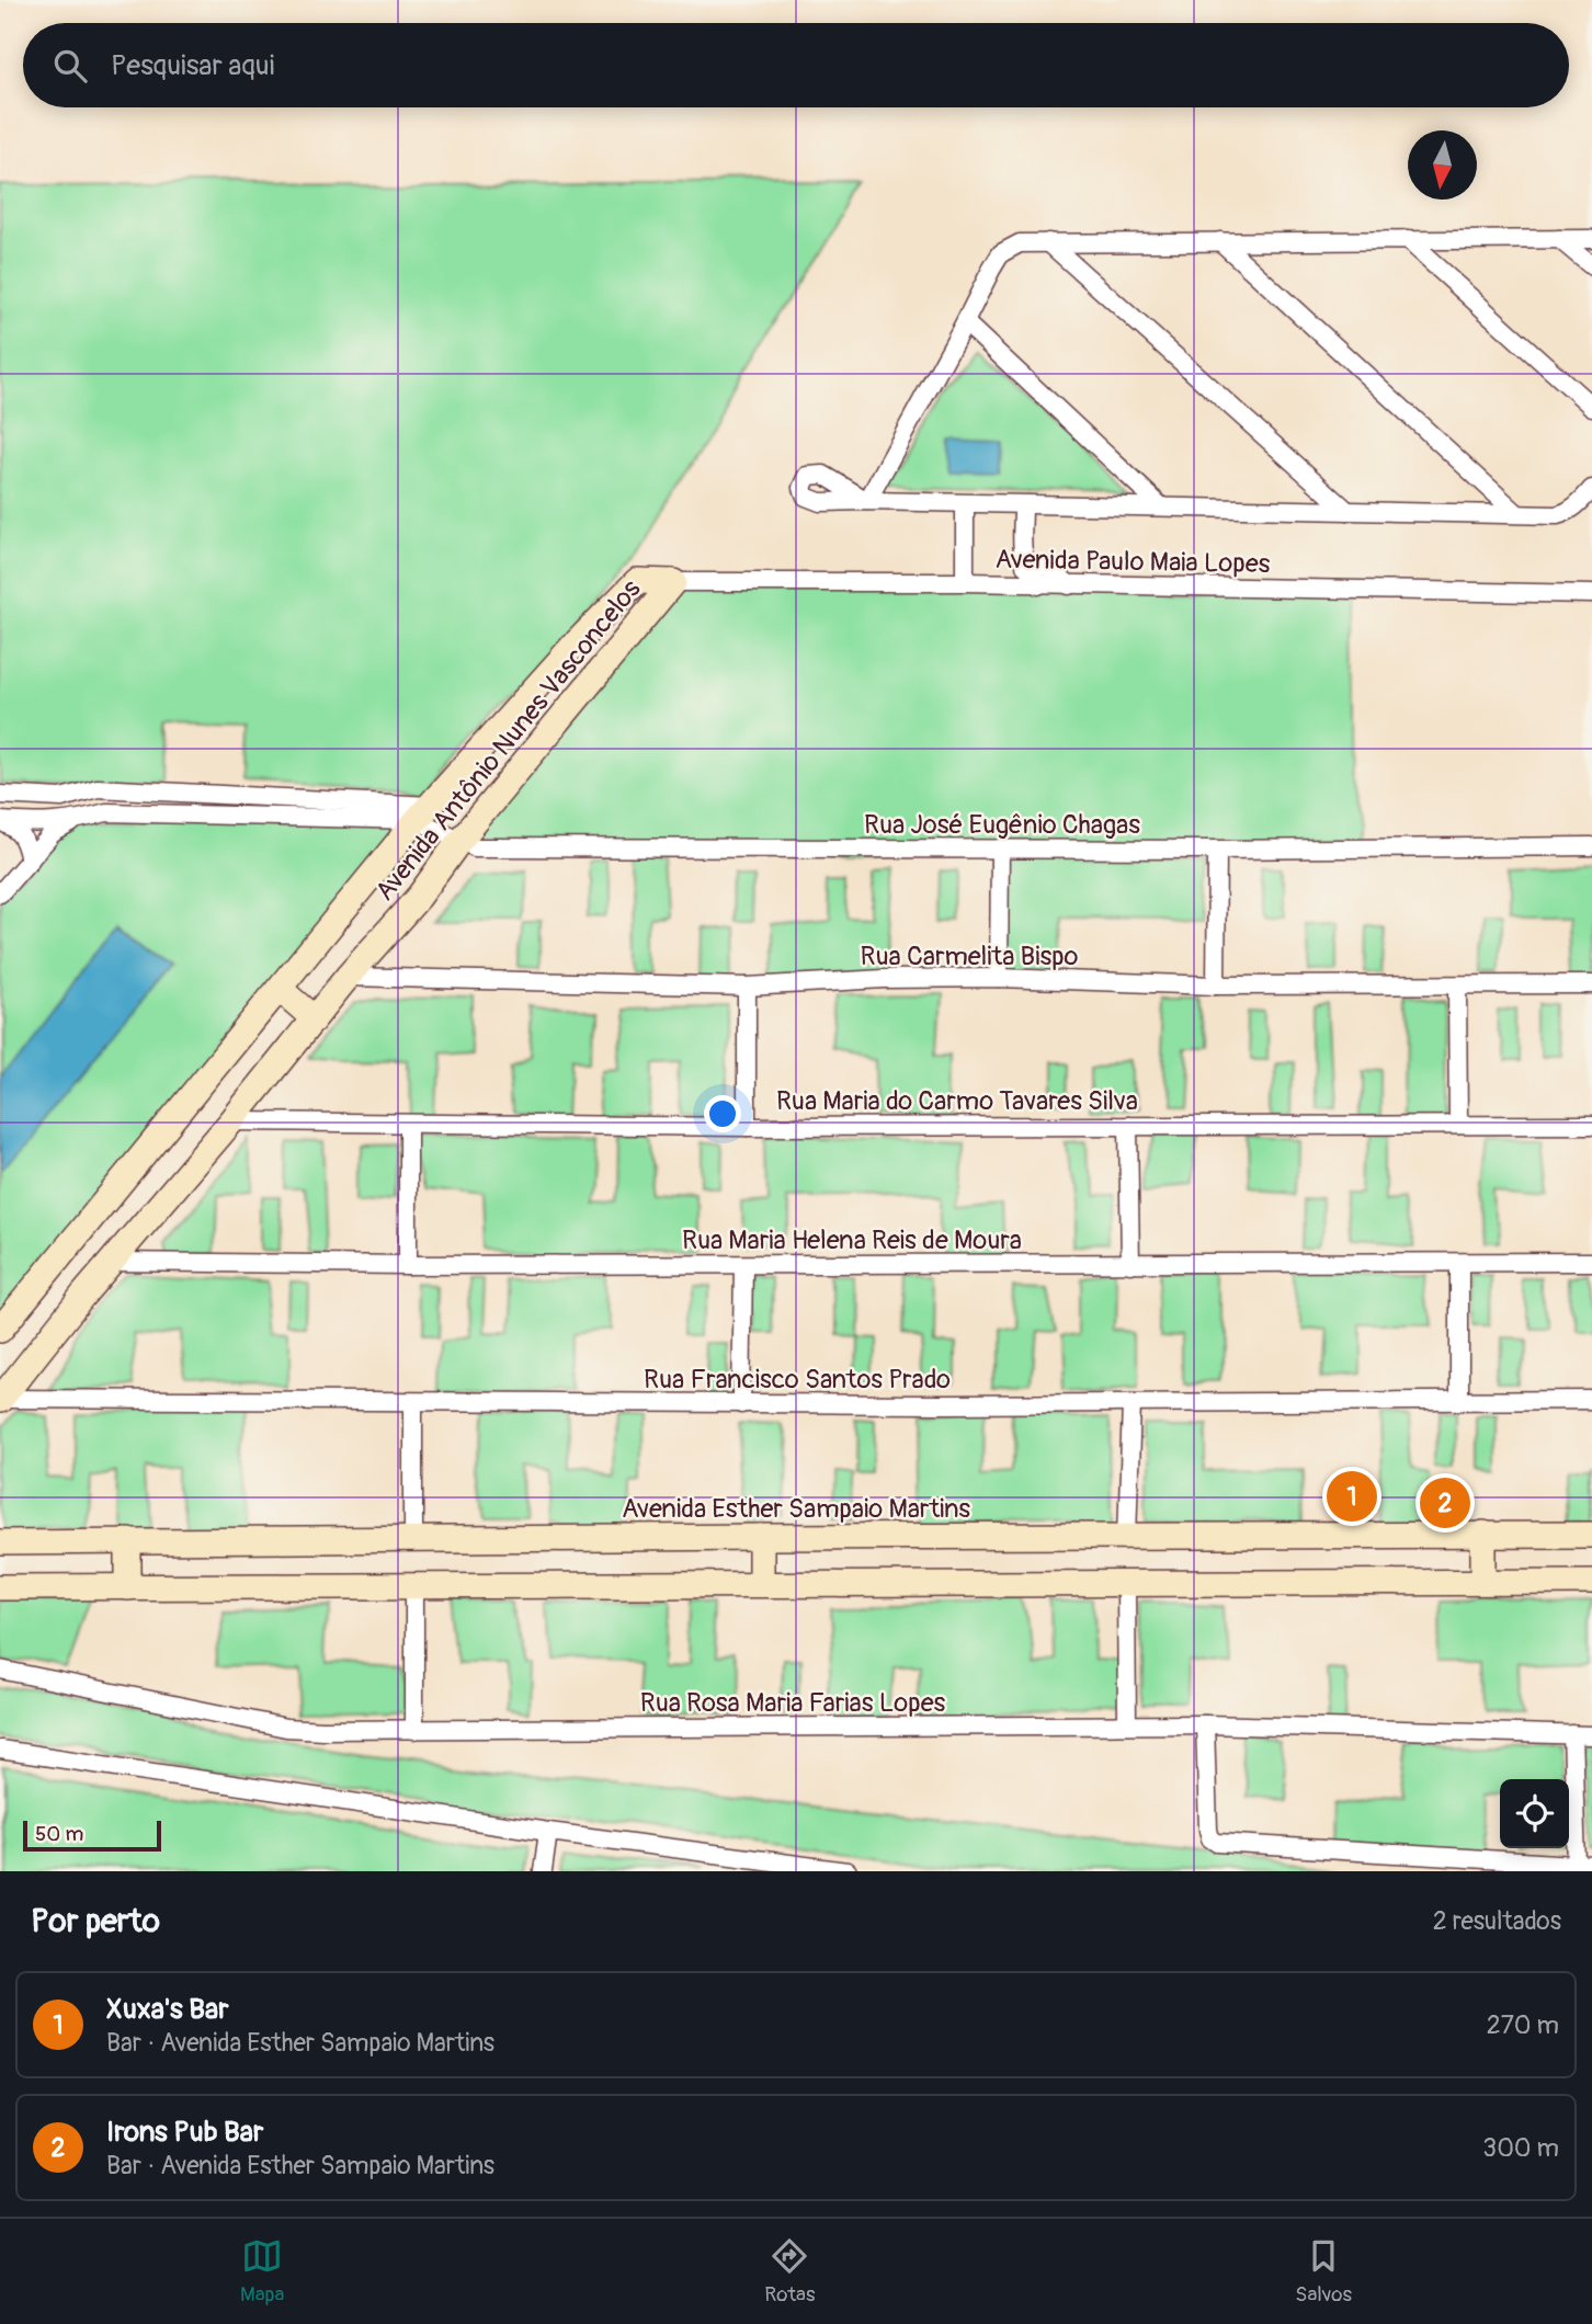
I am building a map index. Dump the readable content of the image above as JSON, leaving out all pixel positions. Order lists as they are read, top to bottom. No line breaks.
{"streets":{"street":["Avenida Paulo Maia Lopes","Avenida Antônio Nunes Vasconcelos","Rua José Eugênio Chagas","Rua Carmelita Bispo","Rua Maria do Carmo Tavares Silva","Rua Maria Helena Reis de Moura","Rua Francisco Santos Prado","Avenida Esther Sampaio Martins","Rua Rosa Maria Farias Lopes"]},"crossings":[["Avenida Paulo Maia Lopes","Avenida Antônio Nunes Vasconcelos"],["Avenida Antônio Nunes Vasconcelos","Rua José Eugênio Chagas"],["Avenida Antônio Nunes Vasconcelos","Rua Carmelita Bispo"],["Avenida Antônio Nunes Vasconcelos","Rua Maria do Carmo Tavares Silva"],["Avenida Antônio Nunes Vasconcelos","Rua Maria Helena Reis de Moura"],["Avenida Antônio Nunes Vasconcelos","Rua Francisco Santos Prado"]],"scale_bar":"50 m","north":"bottom","page":{"search":"Pesquisar aqui","pins":["1","2"],"scale":"50 m","heading":["Por perto","2 resultados"],"list":[{"mark":"1","name":"Xuxa's Bar","note":"Bar · Avenida Esther Sampaio Martins","value":"270 m"},{"mark":"2","name":"Irons Pub Bar","note":"Bar · Avenida Esther Sampaio Martins","value":"300 m"}],"nav":["Mapa","Rotas","Salvos"]}}
